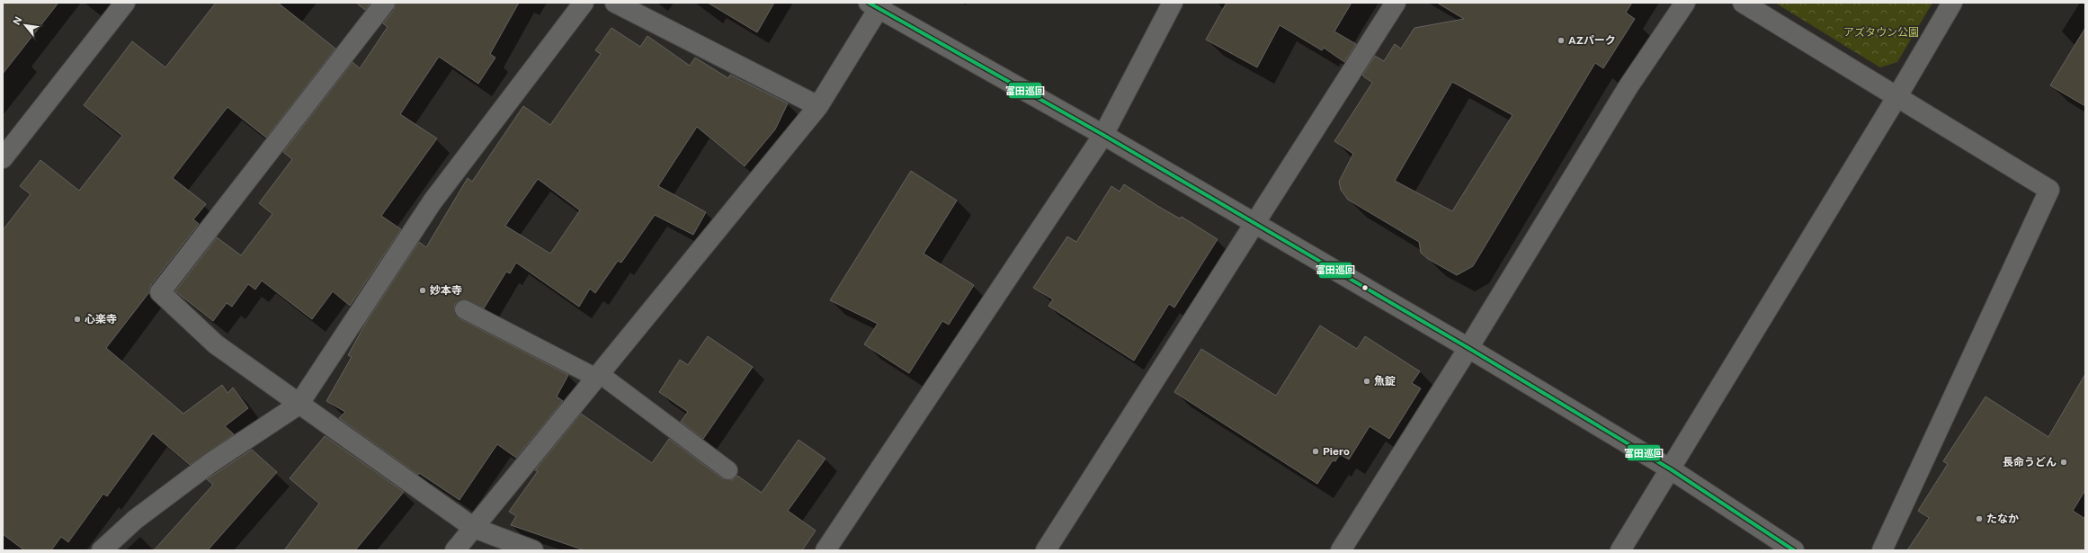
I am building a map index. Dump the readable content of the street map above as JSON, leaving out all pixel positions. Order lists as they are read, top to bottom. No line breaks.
{"parks":["アズタウン公園"],"places":["AZパーク","妙本寺","心楽寺","魚錠","Piero","長命うどん","たなか"],"lines":["transit line 富田巡回"],"north":"top left"}
